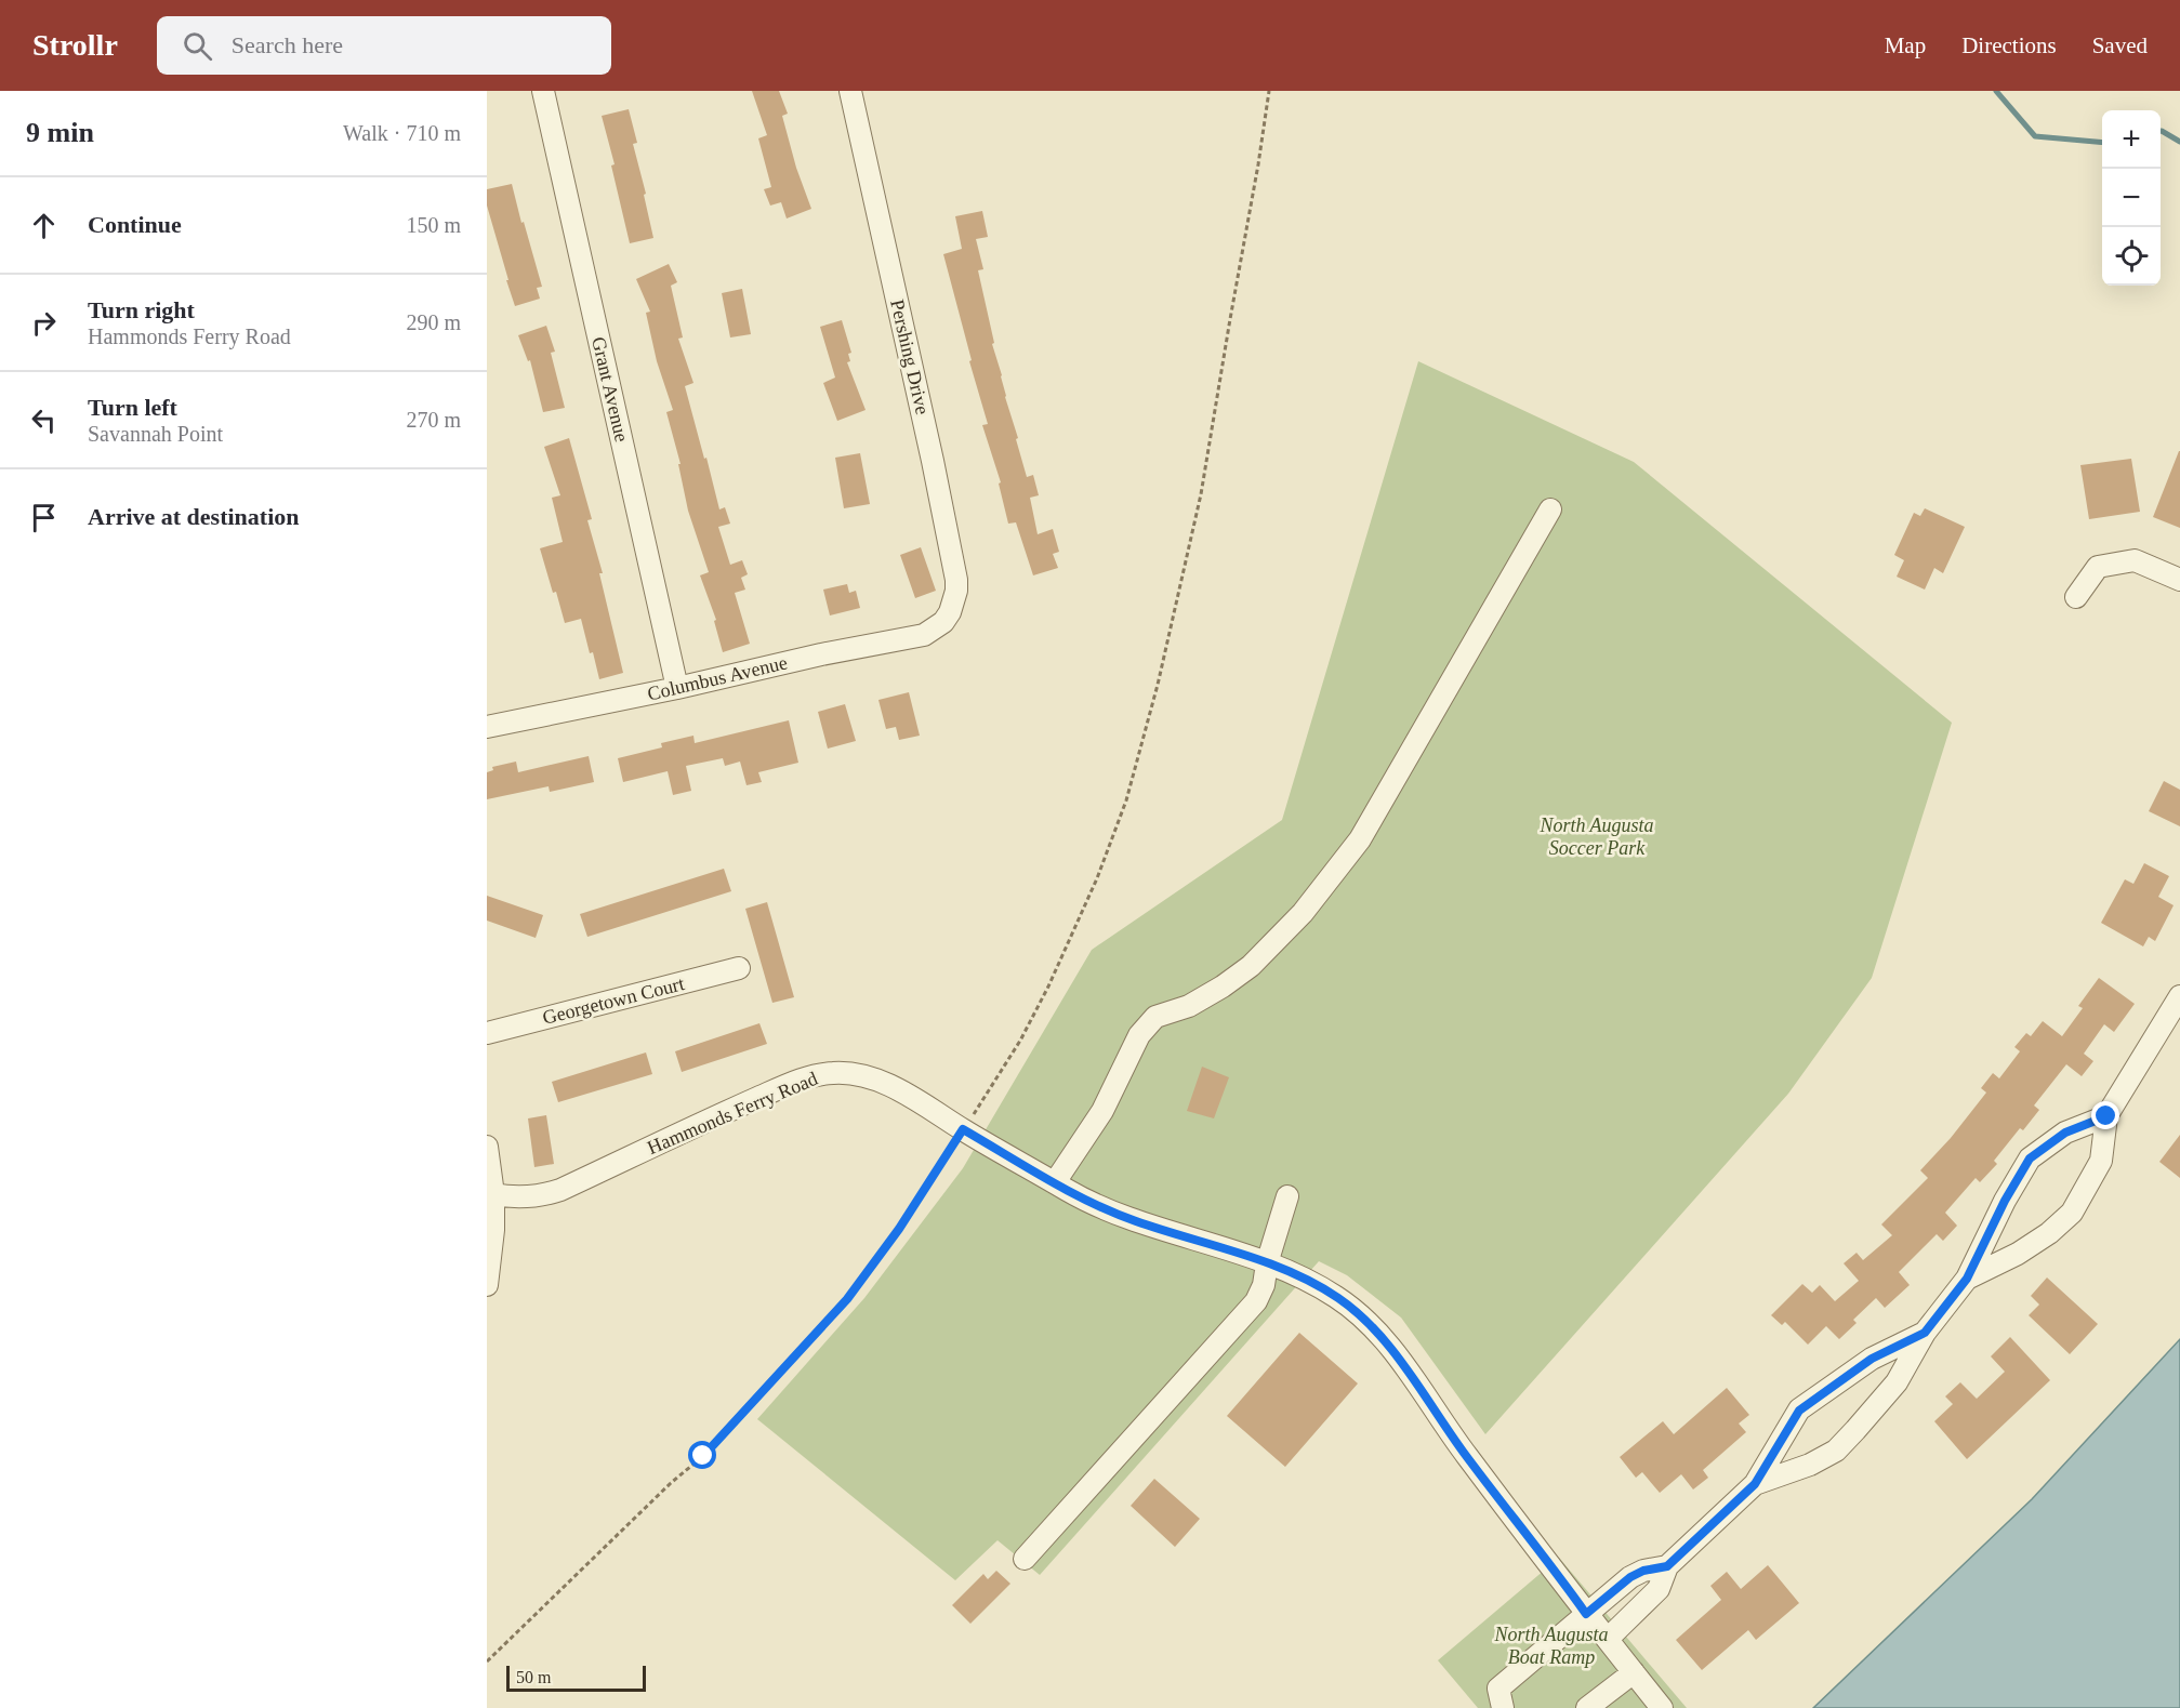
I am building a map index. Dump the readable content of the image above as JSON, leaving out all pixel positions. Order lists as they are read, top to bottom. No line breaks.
{"streets":{"street":["Pershing Drive","Grant Avenue","Columbus Avenue","Georgetown Court","Hammonds Ferry Road"]},"crossings":[["Pershing Drive","Columbus Avenue"],["Grant Avenue","Columbus Avenue"]],"parks":["North Augusta Soccer Park","North Augusta Boat Ramp"],"scale_bar":"50 m","page":{"header":"Strollr","search":"Search here","nav":["Map","Directions","Saved"],"heading":["9 min","Walk · 710 m"],"map_buttons":["+","−"],"list":[["Continue","150 m"],["Turn right","Hammonds Ferry Road","290 m"],["Turn left","Savannah Point","270 m"],"Arrive at destination"],"scale":"50 m"}}
